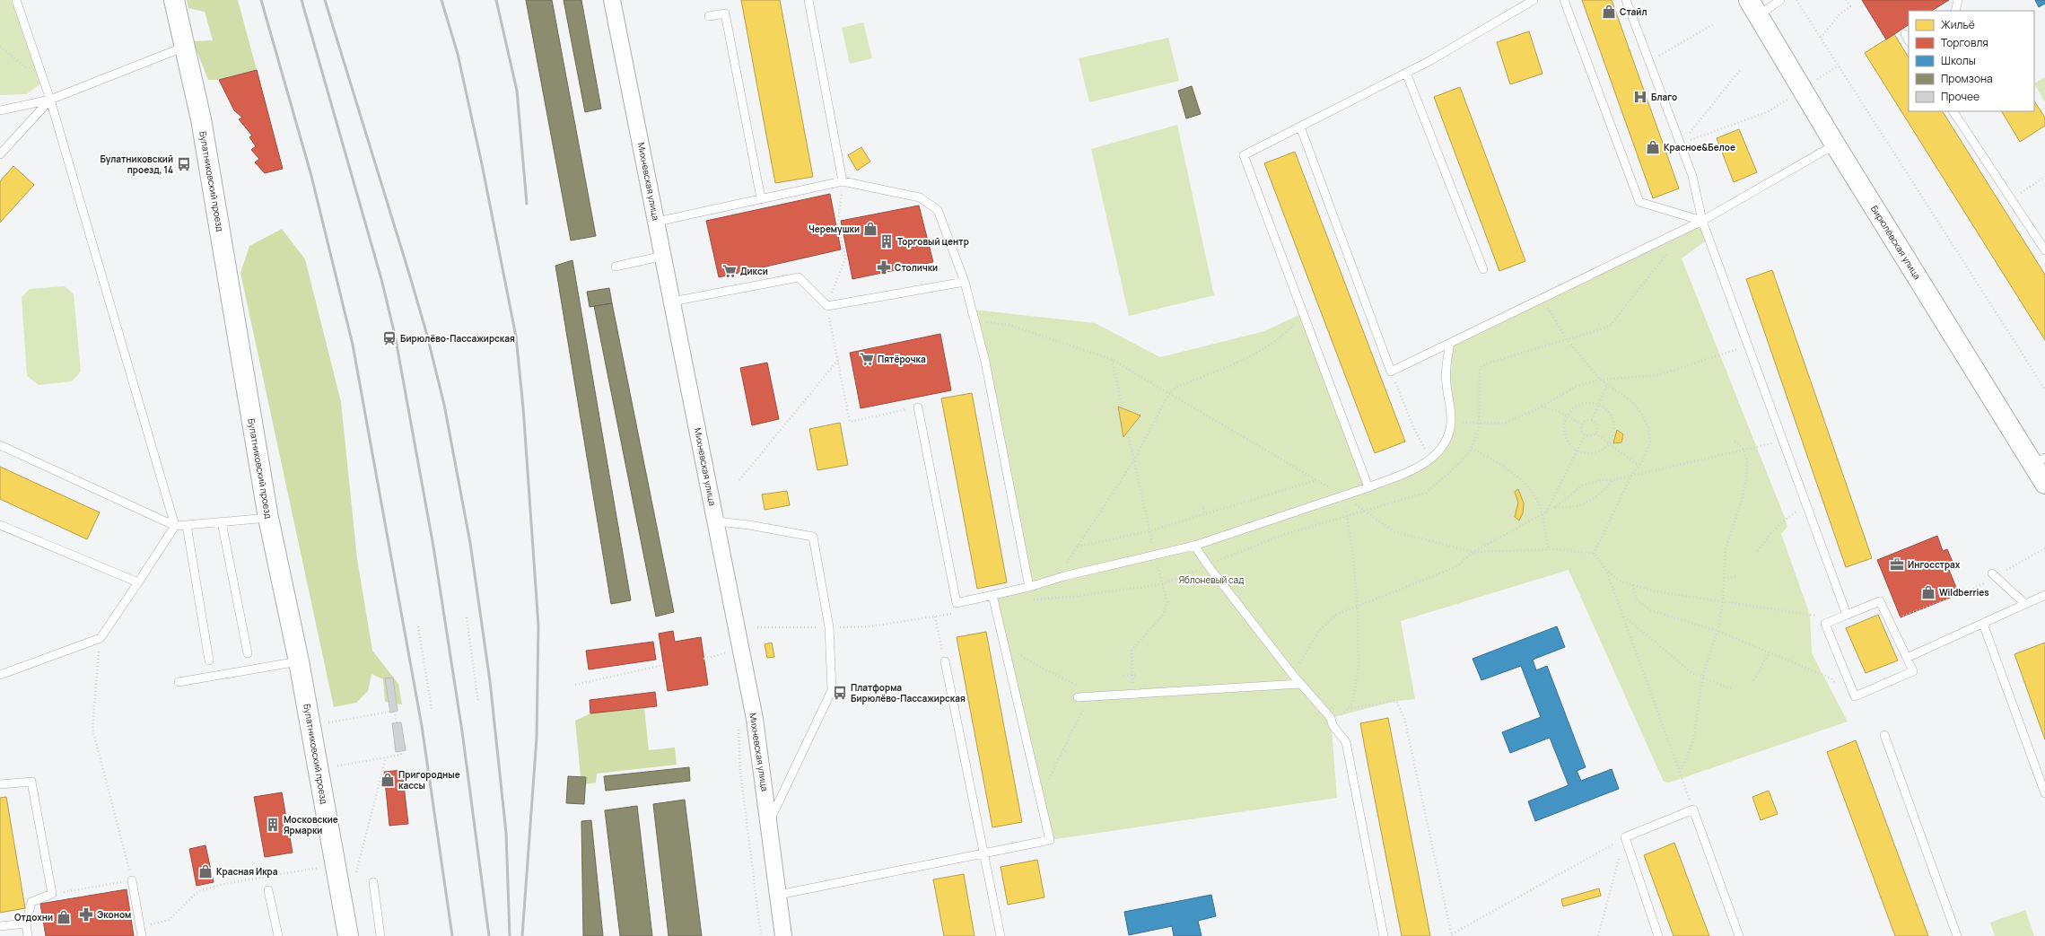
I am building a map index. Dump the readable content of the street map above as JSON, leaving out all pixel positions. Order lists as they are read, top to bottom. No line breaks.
{"streets":{"street":["Булатниковский проезд","Михневская улица","Бирюлёвская улица"]},"parks":["Яблоневый сад"],"places":{"shop":["Стайл","Красное&Белое","Черемушки","Wildberries","Пригородные кассы","Красная Икра","Отдохни"],"hospital":["Благо"],"bus stop":["Булатниковский проезд, 14","Платформа Бирюлёво-Пассажирская"],"building":["Торговый центр","Московские Ярмарки"],"pharmacy":["Столички","Эконом"],"supermarket":["Дикси","Пятёрочка"],"station":["Бирюлёво-Пассажирская"],"office":["Ингосстрах"]},"legend":["Жильё","Торговля","Школы","Промзона","Прочее"]}
